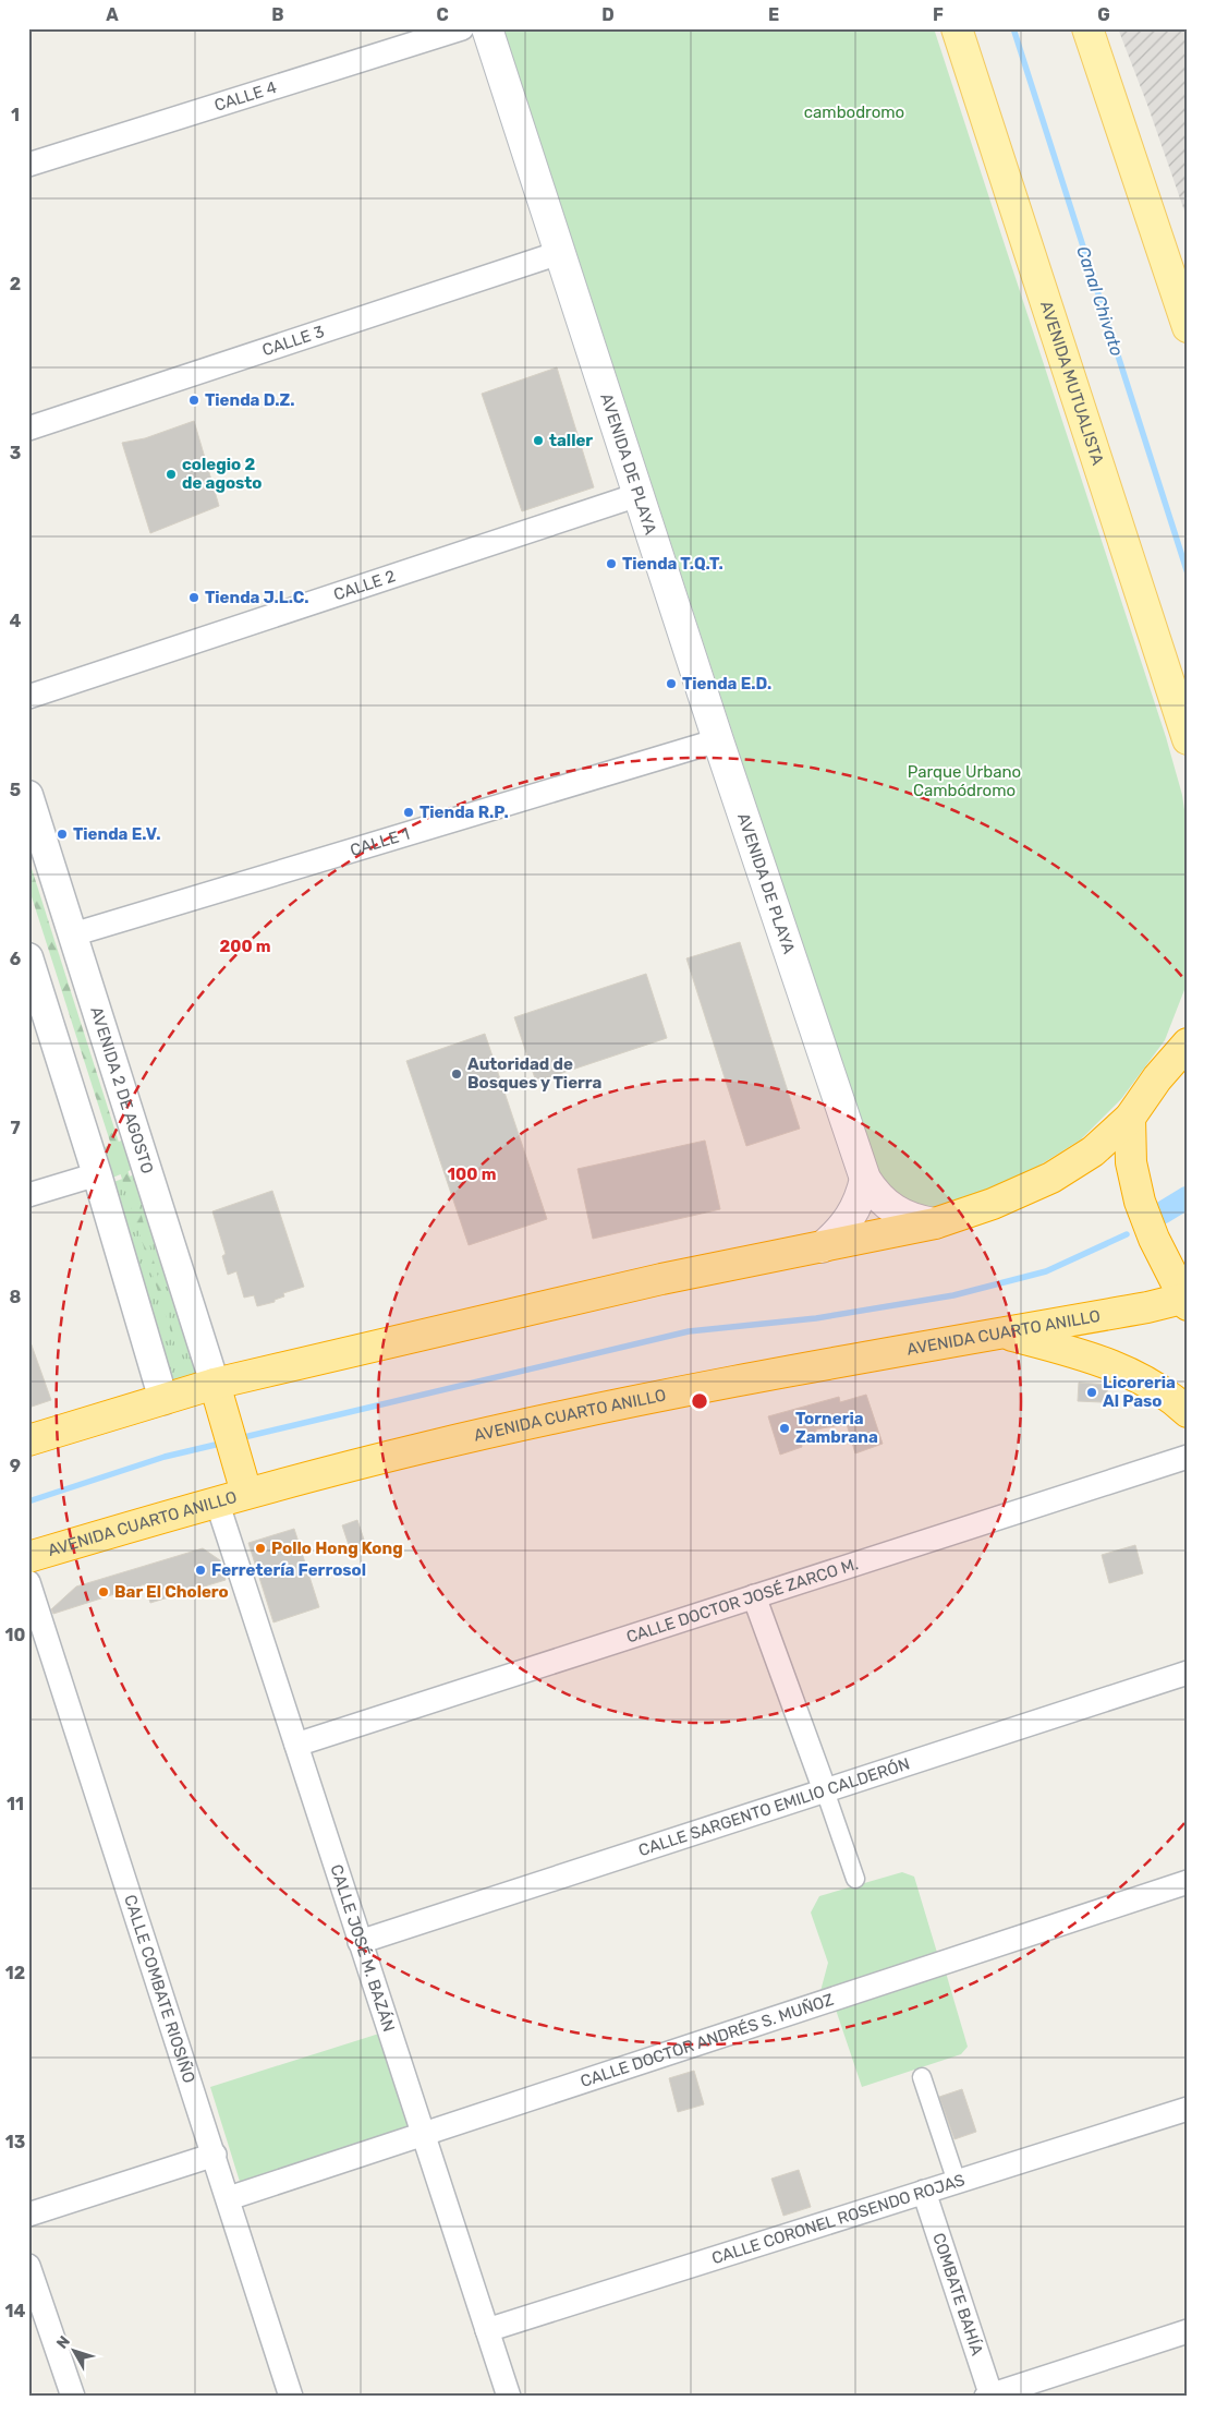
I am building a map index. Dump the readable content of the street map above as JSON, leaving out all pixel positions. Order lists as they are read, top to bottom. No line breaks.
{"streets":{"highway":["AVENIDA CUARTO ANILLO"],"main road":["AVENIDA MUTUALISTA","AVENIDA DE PLAYA"],"street":["CALLE 4","CALLE 3","CALLE 2","CALLE 1","AVENIDA 2 DE AGOSTO","CALLE DOCTOR JOSÉ ZARCO M.","CALLE SARGENTO EMILIO CALDERÓN","CALLE JOSÉ M. BAZÁN","CALLE COMBATE RIOSIÑO","CALLE DOCTOR ANDRÉS S. MUÑOZ","CALLE CORONEL ROSENDO ROJAS","COMBATE BAHÍA"]},"crossings":[["CALLE 3","AVENIDA DE PLAYA"],["AVENIDA DE PLAYA","CALLE 2"],["AVENIDA DE PLAYA","CALLE 1"],["CALLE 1","AVENIDA 2 DE AGOSTO"],["AVENIDA CUARTO ANILLO","CALLE JOSÉ M. BAZÁN"],["CALLE DOCTOR JOSÉ ZARCO M.","CALLE JOSÉ M. BAZÁN"],["CALLE SARGENTO EMILIO CALDERÓN","CALLE JOSÉ M. BAZÁN"],["CALLE JOSÉ M. BAZÁN","CALLE DOCTOR ANDRÉS S. MUÑOZ"],["CALLE JOSÉ M. BAZÁN","CALLE CORONEL ROSENDO ROJAS"],["CALLE COMBATE RIOSIÑO","CALLE DOCTOR ANDRÉS S. MUÑOZ"],["CALLE CORONEL ROSENDO ROJAS","COMBATE BAHÍA"]],"water":["Canal Chivato"],"parks":["cambodromo","Parque Urbano Cambódromo"],"places":["Tienda D.Z.","taller","colegio 2 de agosto","Tienda T.Q.T.","Tienda J.L.C.","Tienda E.D.","Tienda R.P.","Tienda E.V.","Autoridad de Bosques y Tierra","Licoreria Al Paso","Torneria Zambrana","Pollo Hong Kong","Ferretería Ferrosol","Bar El Cholero"],"north":"top left","grid":{"columns":["A","B","C","D","E","F","G"],"rows":["1","2","3","4","5","6","7","8","9","10","11","12","13","14"]},"rings":["200 m","100 m"]}
